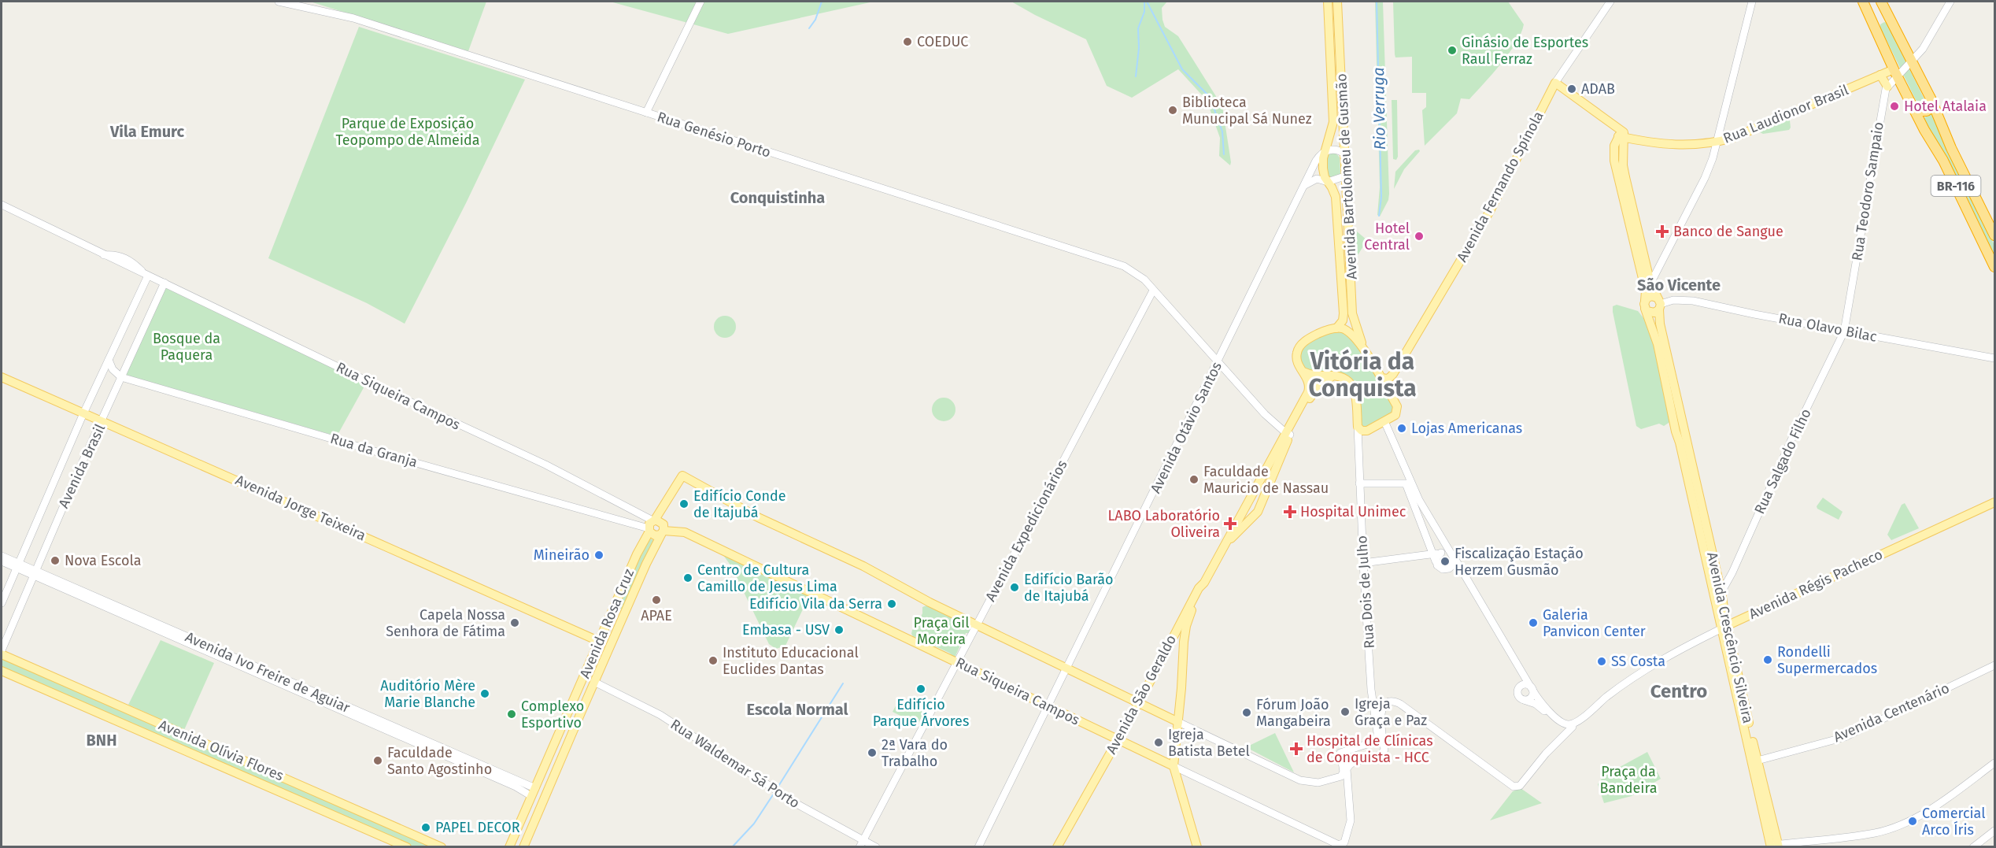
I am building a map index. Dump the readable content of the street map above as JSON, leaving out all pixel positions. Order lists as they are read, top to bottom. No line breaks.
{"streets":{"highway":["BR-116"],"main road":["Rua Laudionor Brasil","Avenida Bartolomeu de Gusmão","Avenida Fernando Spínola","Rua Siqueira Campos","Avenida Jorge Teixeira","Avenida Régis Pacheco","Avenida Rosa Cruz","Avenida Crescêncio Silveira","Avenida São Geraldo","Avenida Olívia Flores"],"street":["Rua Genésio Porto","Rua Teodoro Sampaio","Rua Olavo Bilac","Avenida Otávio Santos","Rua da Granja","Rua Salgado Filho","Avenida Brasil","Avenida Expedicionários","Rua Dois de Julho","Avenida Ivo Freire de Aguiar","Avenida Centenário","Rua Waldemar Sá Porto"]},"crossings":[["Rua Laudionor Brasil","BR-116"],["Rua Laudionor Brasil","Rua Teodoro Sampaio"],["Rua Genésio Porto","Avenida Otávio Santos"],["Rua Genésio Porto","Avenida Expedicionários"],["Rua Genésio Porto","Avenida São Geraldo"],["Avenida Bartolomeu de Gusmão","Avenida Otávio Santos"],["Avenida Bartolomeu de Gusmão","Avenida São Geraldo"],["BR-116","Rua Teodoro Sampaio"],["Rua Teodoro Sampaio","Rua Olavo Bilac"],["Rua Teodoro Sampaio","Rua Salgado Filho"],["Rua Olavo Bilac","Rua Salgado Filho"],["Rua Olavo Bilac","Avenida Crescêncio Silveira"],["Rua Siqueira Campos","Avenida Otávio Santos"],["Rua Siqueira Campos","Rua da Granja"],["Rua Siqueira Campos","Avenida Brasil"],["Rua Siqueira Campos","Avenida Expedicionários"],["Rua Siqueira Campos","Avenida Rosa Cruz"],["Rua Siqueira Campos","Avenida São Geraldo"],["Rua da Granja","Avenida Brasil"],["Rua da Granja","Avenida Rosa Cruz"],["Rua Salgado Filho","Avenida Crescêncio Silveira"],["Avenida Brasil","Avenida Jorge Teixeira"],["Avenida Brasil","Avenida Ivo Freire de Aguiar"],["Avenida Jorge Teixeira","Avenida Rosa Cruz"],["Avenida Expedicionários","Avenida Rosa Cruz"],["Avenida Expedicionários","Rua Waldemar Sá Porto"],["Avenida Régis Pacheco","Avenida Crescêncio Silveira"],["Avenida Rosa Cruz","Avenida Ivo Freire de Aguiar"],["Avenida Rosa Cruz","Rua Waldemar Sá Porto"],["Avenida Crescêncio Silveira","Avenida Centenário"]],"districts":["Vila Emurc","Conquistinha","São Vicente","Vitória da Conquista","Centro","Escola Normal","BNH"],"water":["Rio Verruga"],"parks":["Parque de Exposição Teopompo de Almeida","Bosque da Paquera","Praça Gil Moreira","Praça da Bandeira"],"places":{"other":["COEDUC","Ginásio de Esportes Raul Ferraz","ADAB","Hotel Atalaia","Biblioteca Munucipal Sá Nunez","Hotel Central","Lojas Americanas","Faculdade Mauricio de Nassau","Edifício Conde de Itajubá","Mineirão","Nova Escola","Fiscalização Estação Herzem Gusmão","Centro de Cultura Camillo de Jesus Lima","Edifício Barão de Itajubá","APAE","Edifício Vila da Serra","Capela Nossa Senhora de Fátima","Galeria Panvicon Center","Embasa - USV","Rondelli Supermercados","Instituto Educacional Euclides Dantas","SS Costa","Edifício Parque Árvores","Auditório Mère Marie Blanche","Igreja Graça e Paz","Fórum João Mangabeira","Complexo Esportivo","Igreja Batista Betel","2ª Vara do Trabalho","Faculdade Santo Agostinho","Comercial Arco Íris","PAPEL DECOR"],"health":["Banco de Sangue","Hospital Unimec","LABO Laboratório Oliveira","Hospital de Clínicas de Conquista - HCC"]}}
